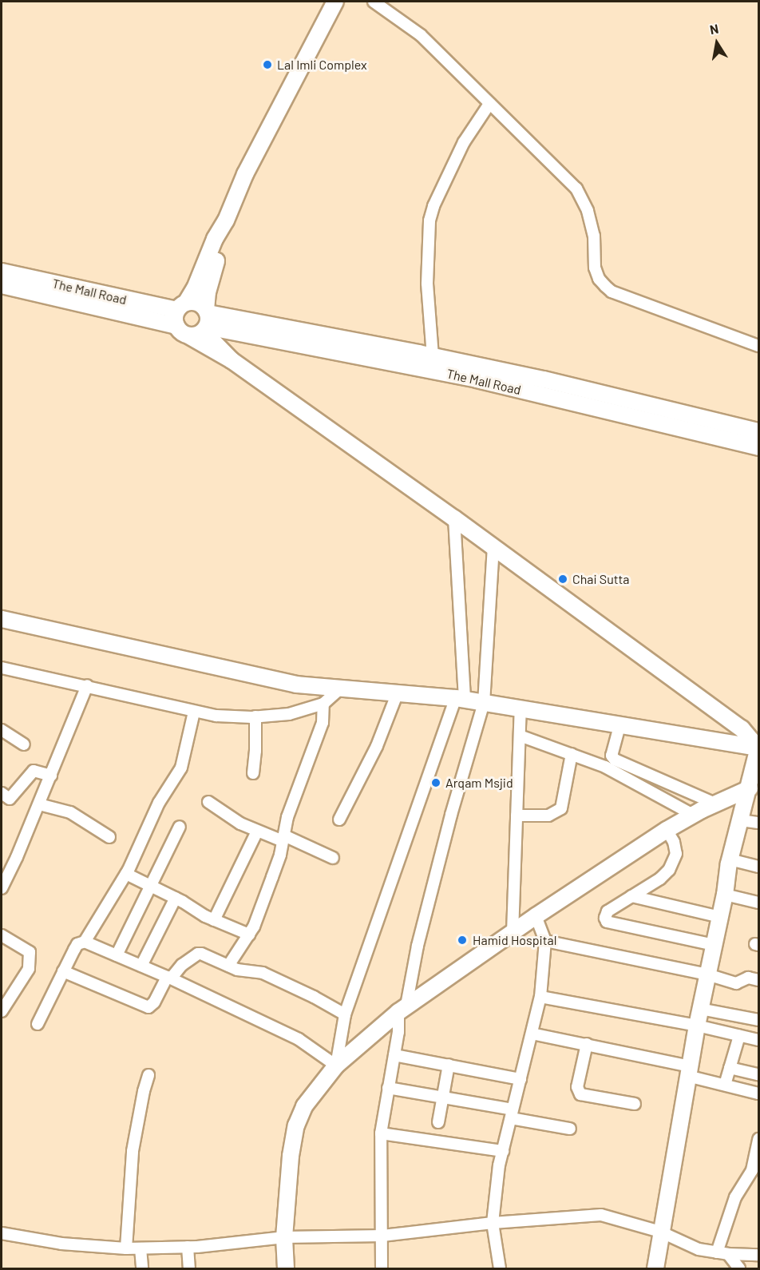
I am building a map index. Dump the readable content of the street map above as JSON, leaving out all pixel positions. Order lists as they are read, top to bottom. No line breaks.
{"streets":{"street":["The Mall Road"]},"places":["Lal Imli Complex","Chai Sutta","Arqam Msjid","Hamid Hospital"],"north":"top"}
